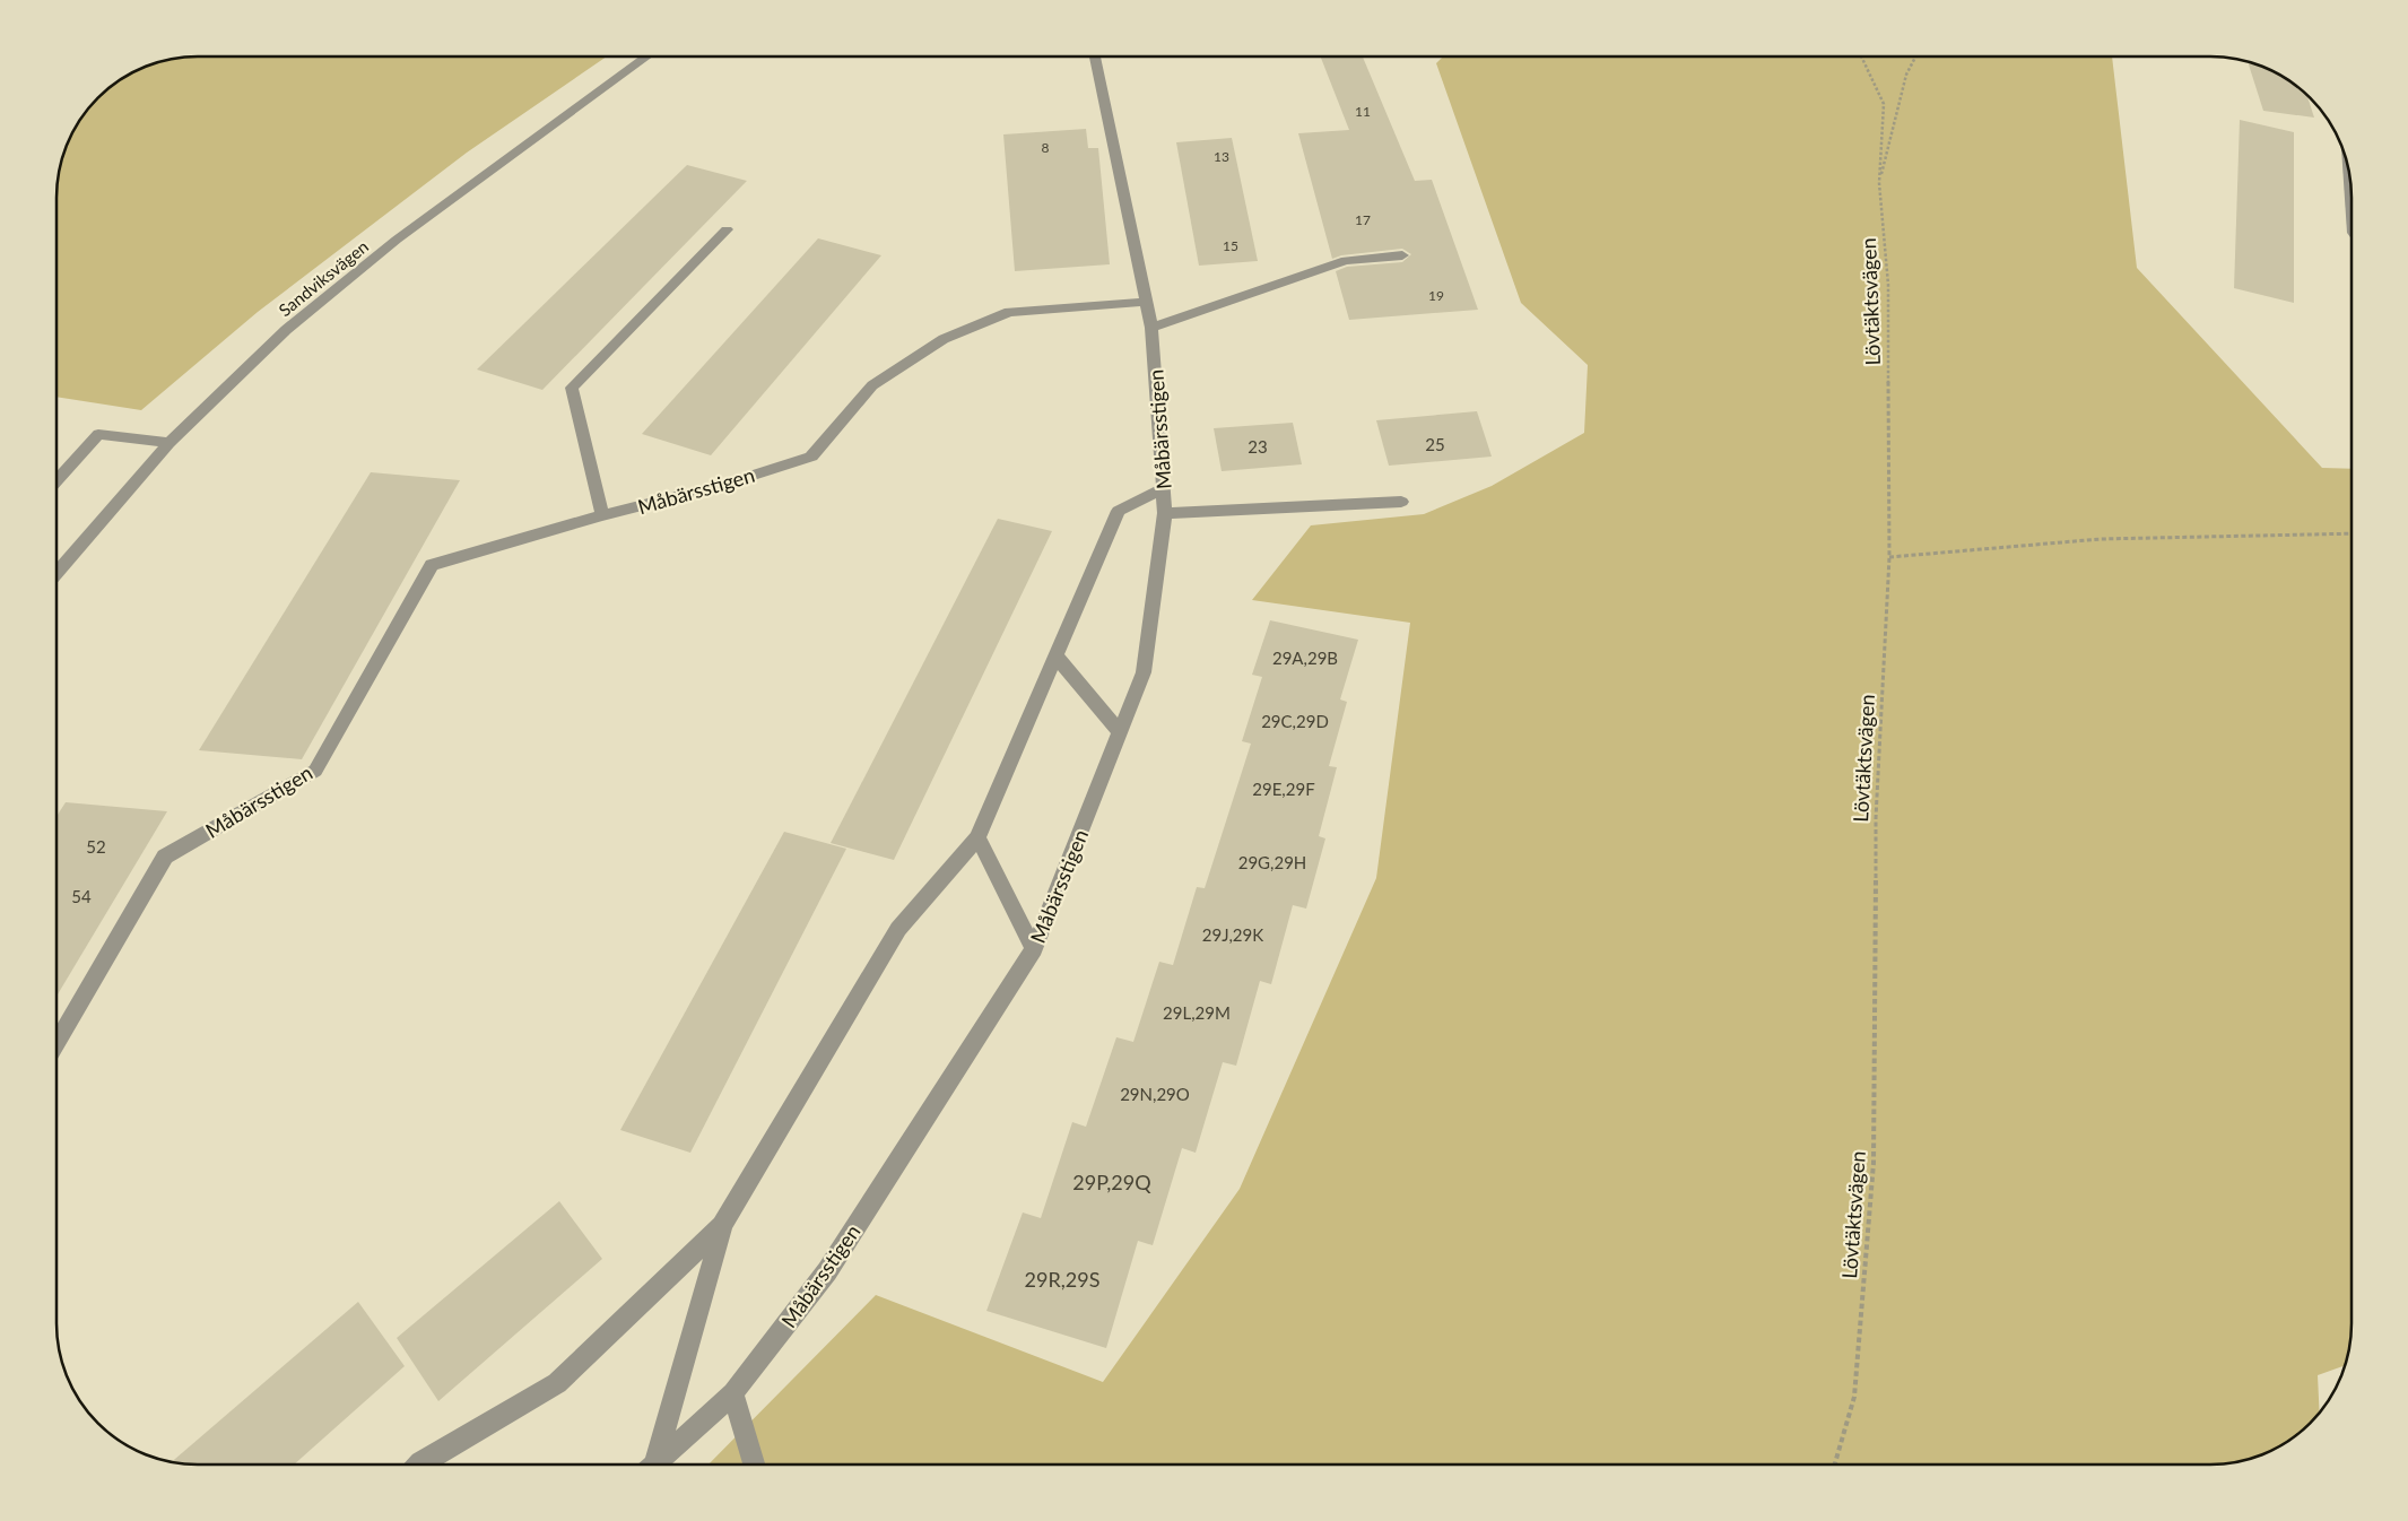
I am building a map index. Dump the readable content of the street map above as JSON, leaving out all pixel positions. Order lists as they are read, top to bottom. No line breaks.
{"streets":{"street":["Sandviksvägen","Måbärsstigen"],"path":["Lövtäktsvägen"]},"house_numbers":["11","8","13","17","15","19","25","23","29A,29B","29C,29D","29E,29F","52","29G,29H","54","29J,29K","29L,29M","29N,29O","29P,29Q","29R,29S"]}
